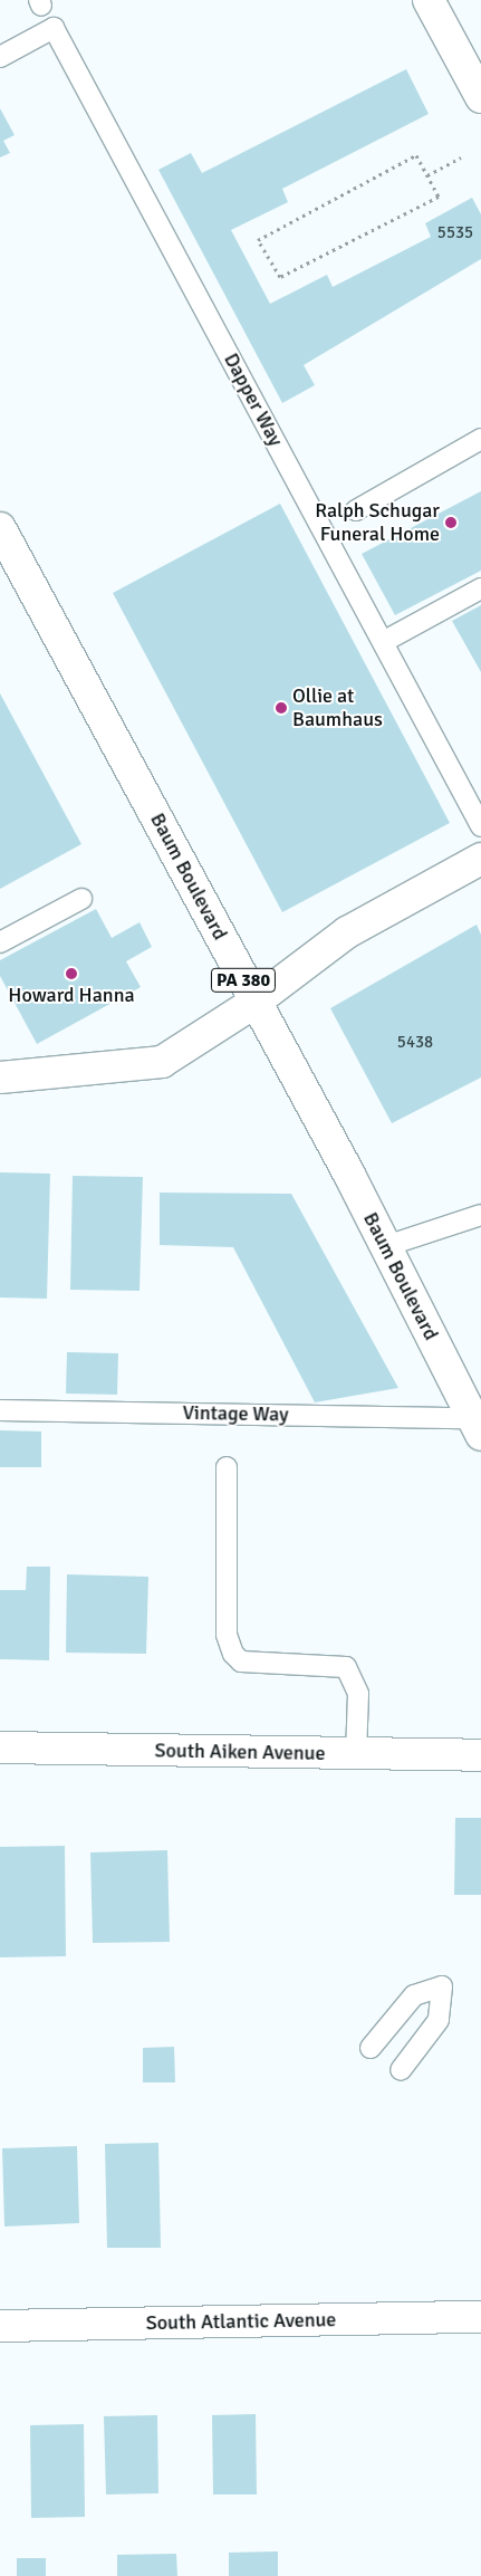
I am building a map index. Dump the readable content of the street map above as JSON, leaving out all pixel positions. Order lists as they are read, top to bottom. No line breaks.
{"streets":{"street":["Baum Boulevard","PA 380","South Aiken Avenue","South Atlantic Avenue"],"lane":["Dapper Way","Vintage Way"]},"crossings":[["Baum Boulevard","Vintage Way"]],"places":["Ralph Schugar Funeral Home","Ollie at Baumhaus","Howard Hanna"],"house_numbers":["5535","5438"]}
